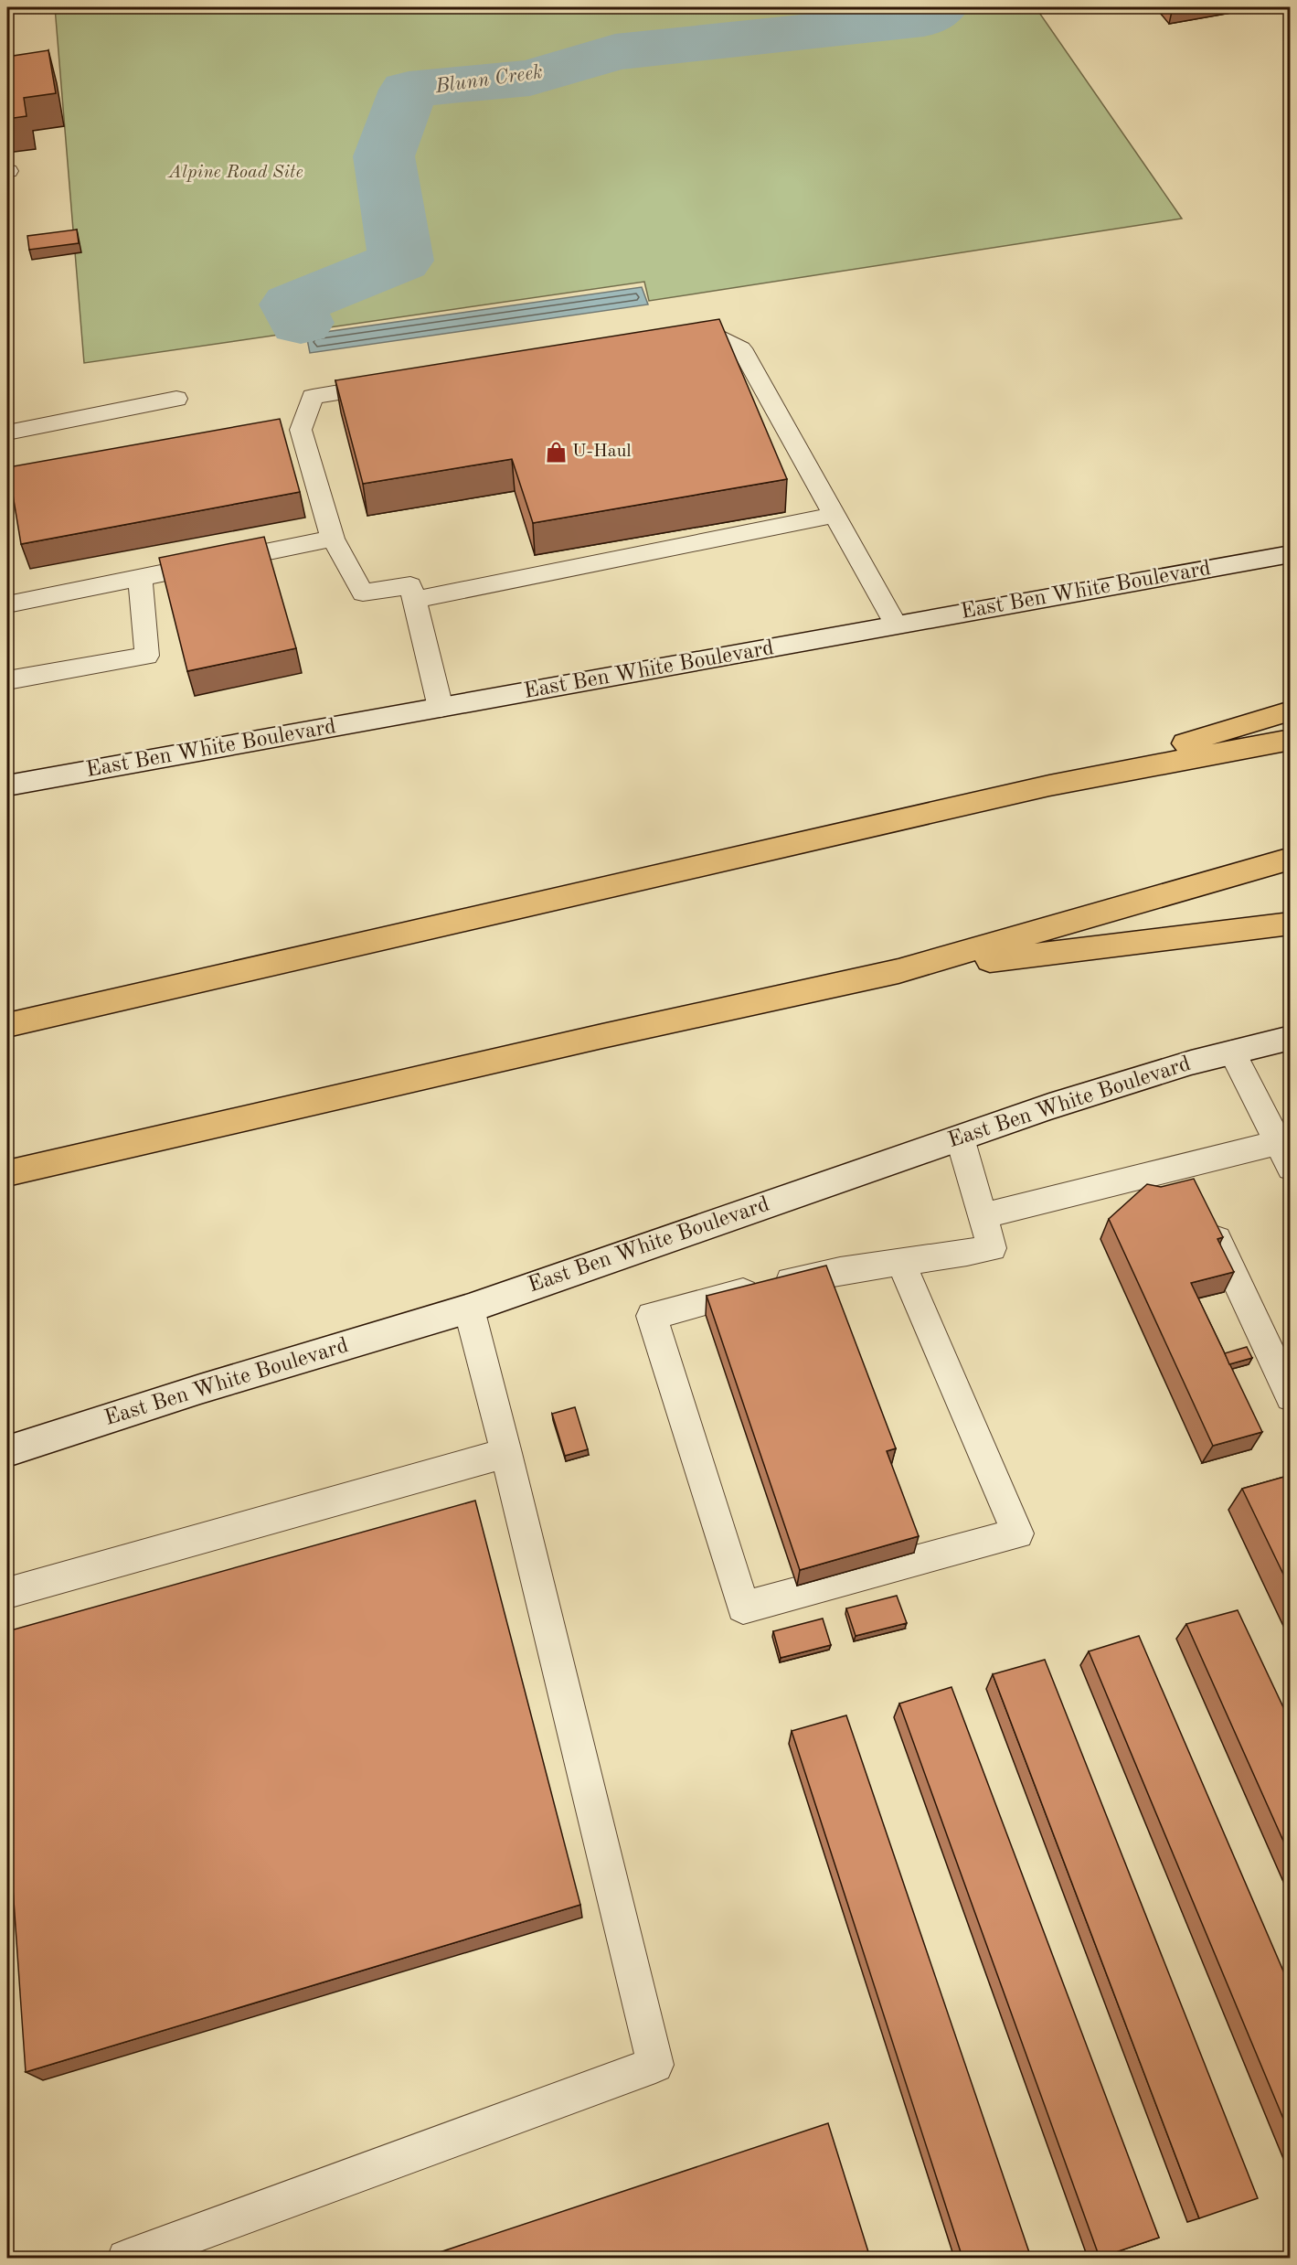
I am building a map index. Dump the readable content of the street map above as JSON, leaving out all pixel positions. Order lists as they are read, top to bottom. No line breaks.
{"streets":{"main road":["East Ben White Boulevard"]},"water":["Blunn Creek"],"parks":["Alpine Road Site"],"places":{"shop":["U-Haul"]}}
